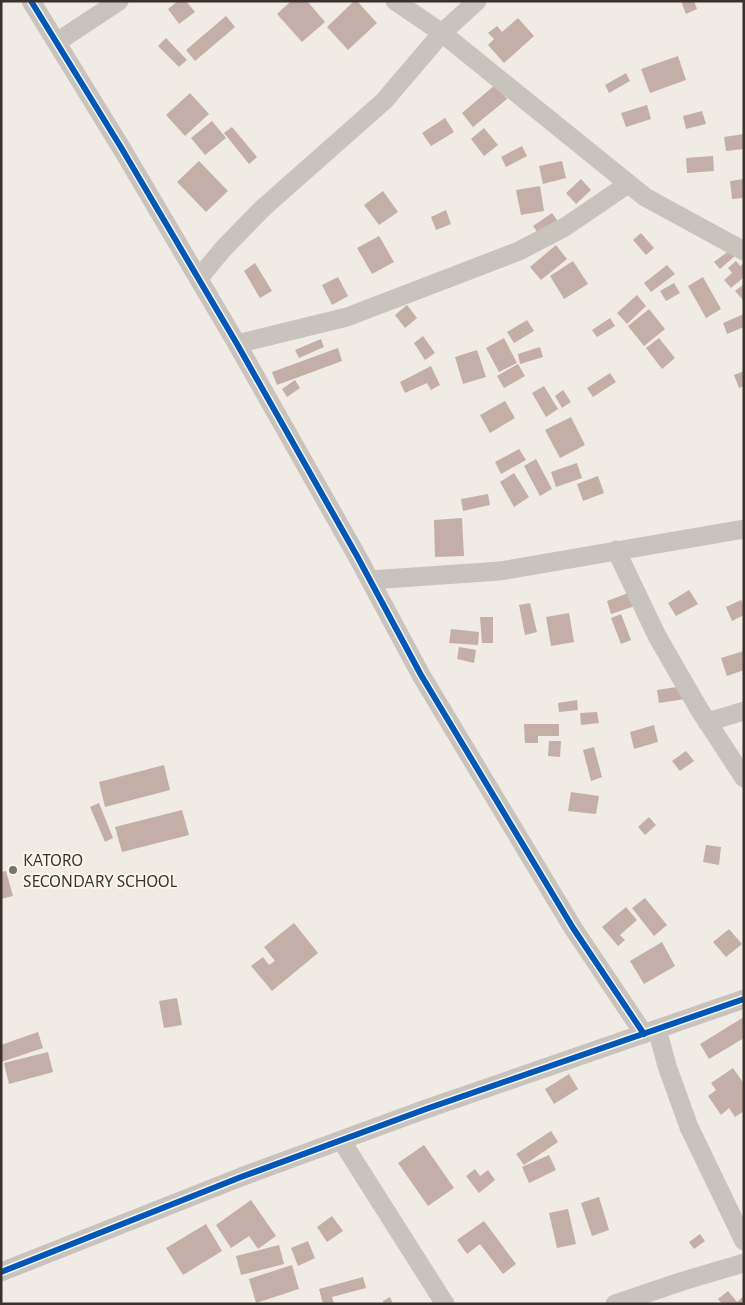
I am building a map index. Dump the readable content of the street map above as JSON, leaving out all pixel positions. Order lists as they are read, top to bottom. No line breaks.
{"places":["KATORO SECONDARY SCHOOL"]}
